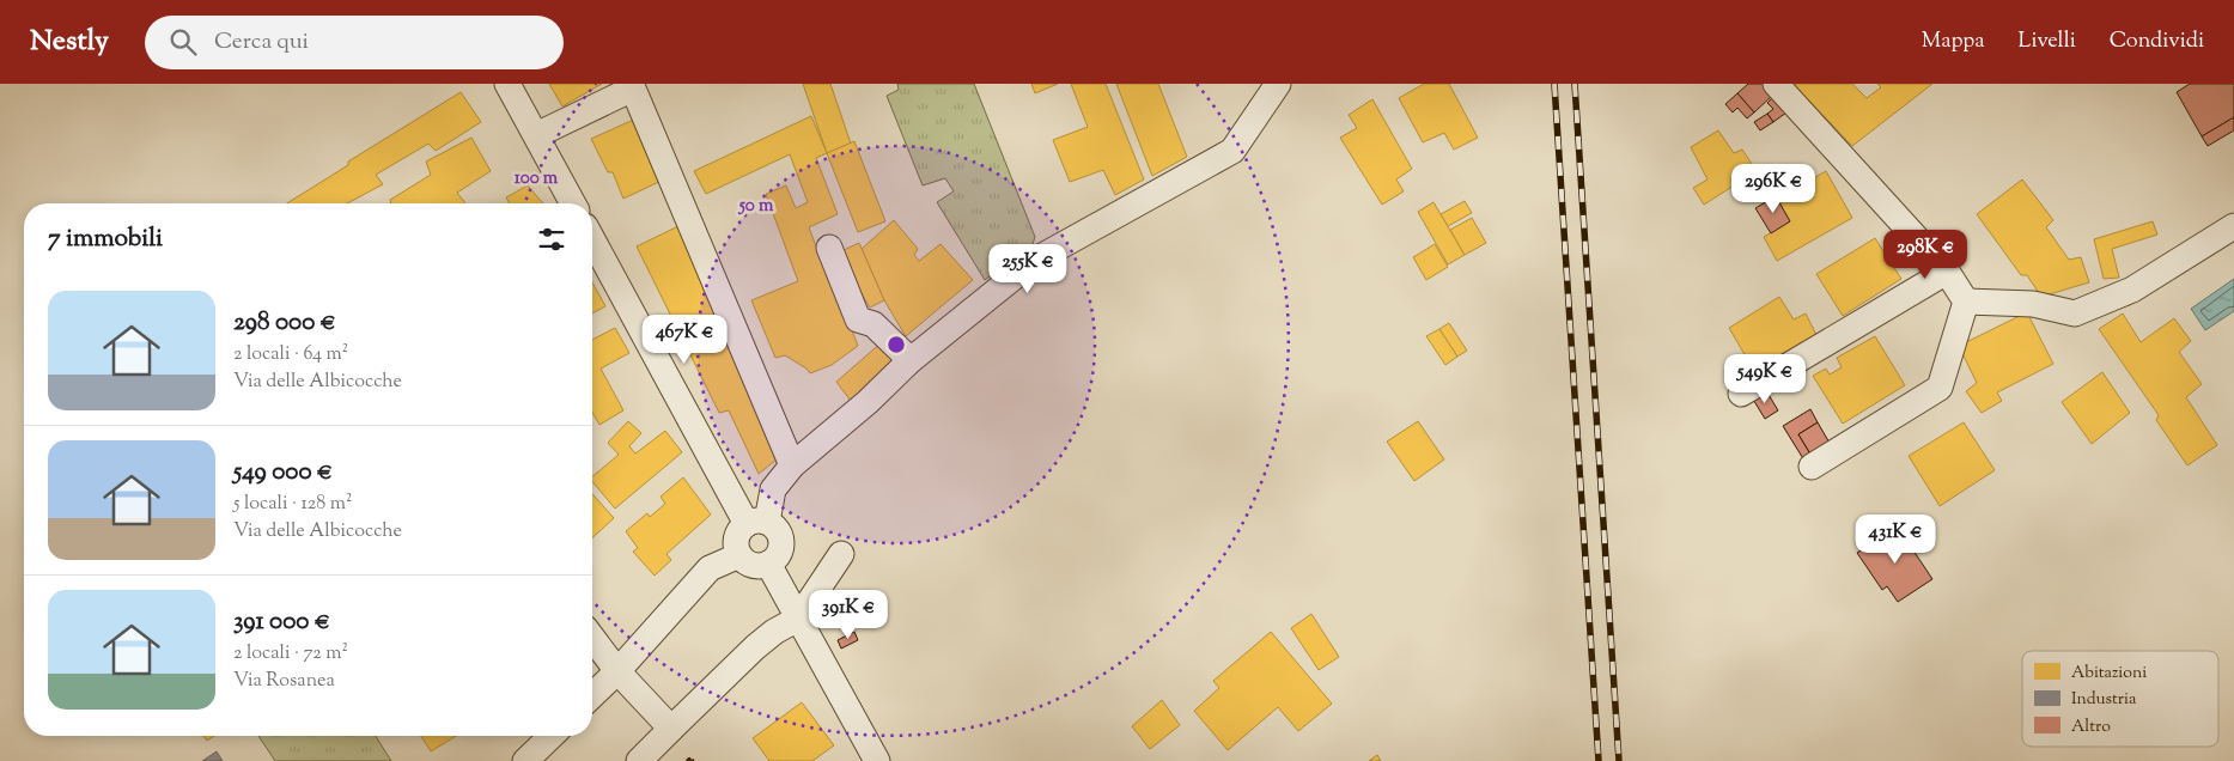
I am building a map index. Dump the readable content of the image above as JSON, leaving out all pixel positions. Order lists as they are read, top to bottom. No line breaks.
{"legend":["Abitazioni","Industria","Altro"],"page":{"header":"Nestly","search":"Cerca qui","nav":["Mappa","Livelli","Condividi"],"price":["296K €","298K €","255K €","467K €","549K €","431K €","391K €"],"heading":"7 immobili","list":[{"name":"298 000 €","note":"2 locali · 64 m² · Via delle Albicocche"},{"name":"549 000 €","note":"5 locali · 128 m² · Via delle Albicocche"},{"name":"391 000 €","note":"2 locali · 72 m² · Via Rosanea"}]},"rings":["100 m","50 m"]}
